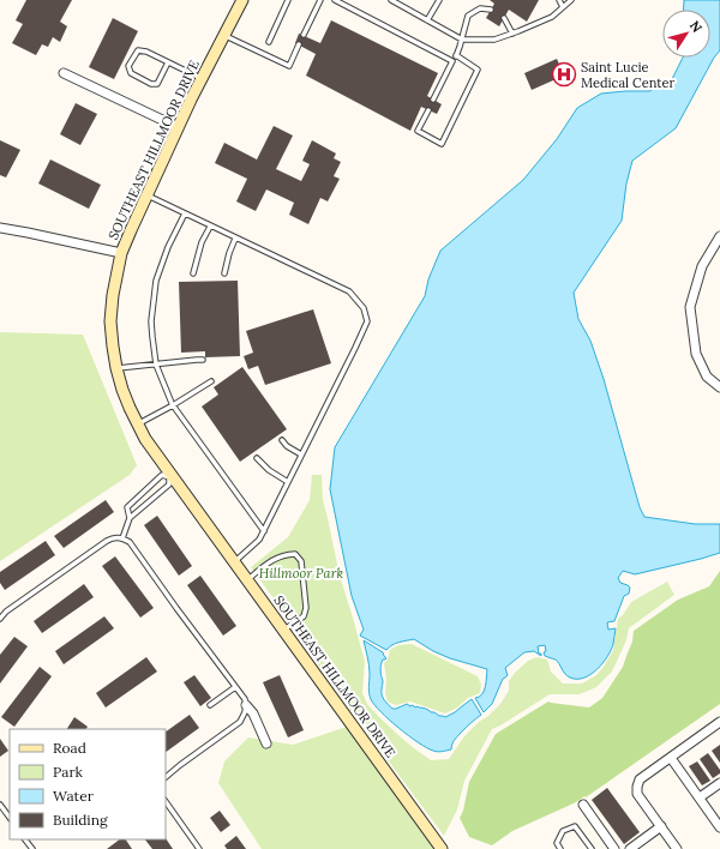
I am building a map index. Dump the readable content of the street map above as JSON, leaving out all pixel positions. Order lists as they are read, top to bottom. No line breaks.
{"streets":{"street":["SOUTHEAST HILLMOOR DRIVE"]},"parks":["Hillmoor Park"],"places":{"hospital":["Saint Lucie Medical Center"]},"legend":["Road","Park","Water","Building"],"north":"top right"}
